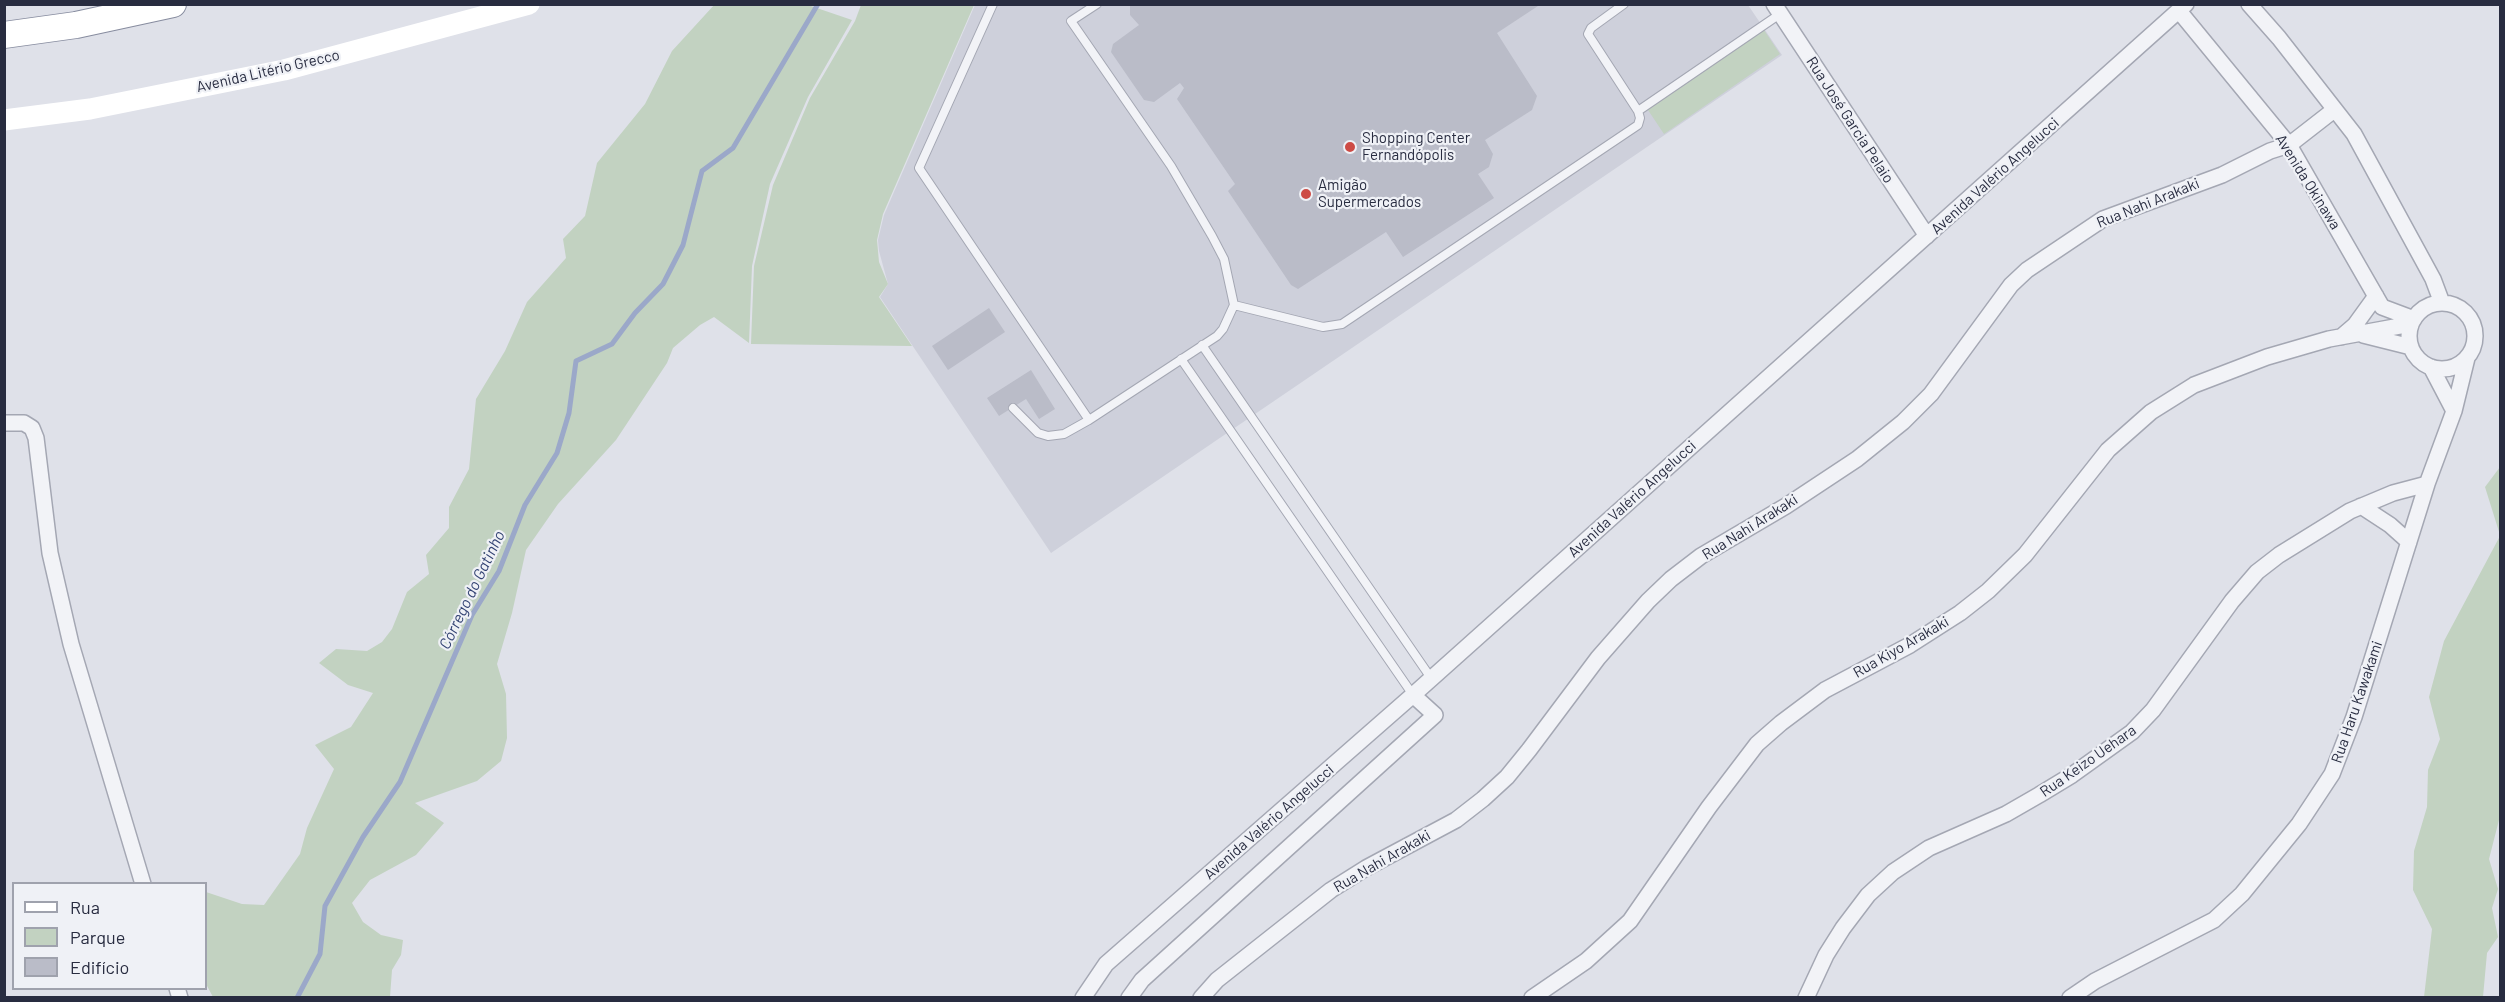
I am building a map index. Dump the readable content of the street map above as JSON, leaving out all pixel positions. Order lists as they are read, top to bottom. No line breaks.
{"streets":{"main road":["Avenida Litério Grecco"],"street":["Rua José Garcia Pelaio","Avenida Valério Angelucci","Avenida Okinawa","Rua Nahi Arakaki","Rua Kiyo Arakaki","Rua Haru Kawakami","Rua Keizo Uehara"]},"crossings":[["Rua José Garcia Pelaio","Avenida Valério Angelucci"],["Avenida Valério Angelucci","Avenida Okinawa"],["Avenida Okinawa","Rua Nahi Arakaki"],["Avenida Okinawa","Rua Kiyo Arakaki"],["Avenida Okinawa","Rua Haru Kawakami"],["Rua Kiyo Arakaki","Rua Haru Kawakami"],["Rua Haru Kawakami","Rua Keizo Uehara"]],"water":["Córrego do Gatinho"],"places":["Shopping Center Fernandópolis","Amigão Supermercados"],"legend":["Rua","Parque","Edifício"]}
